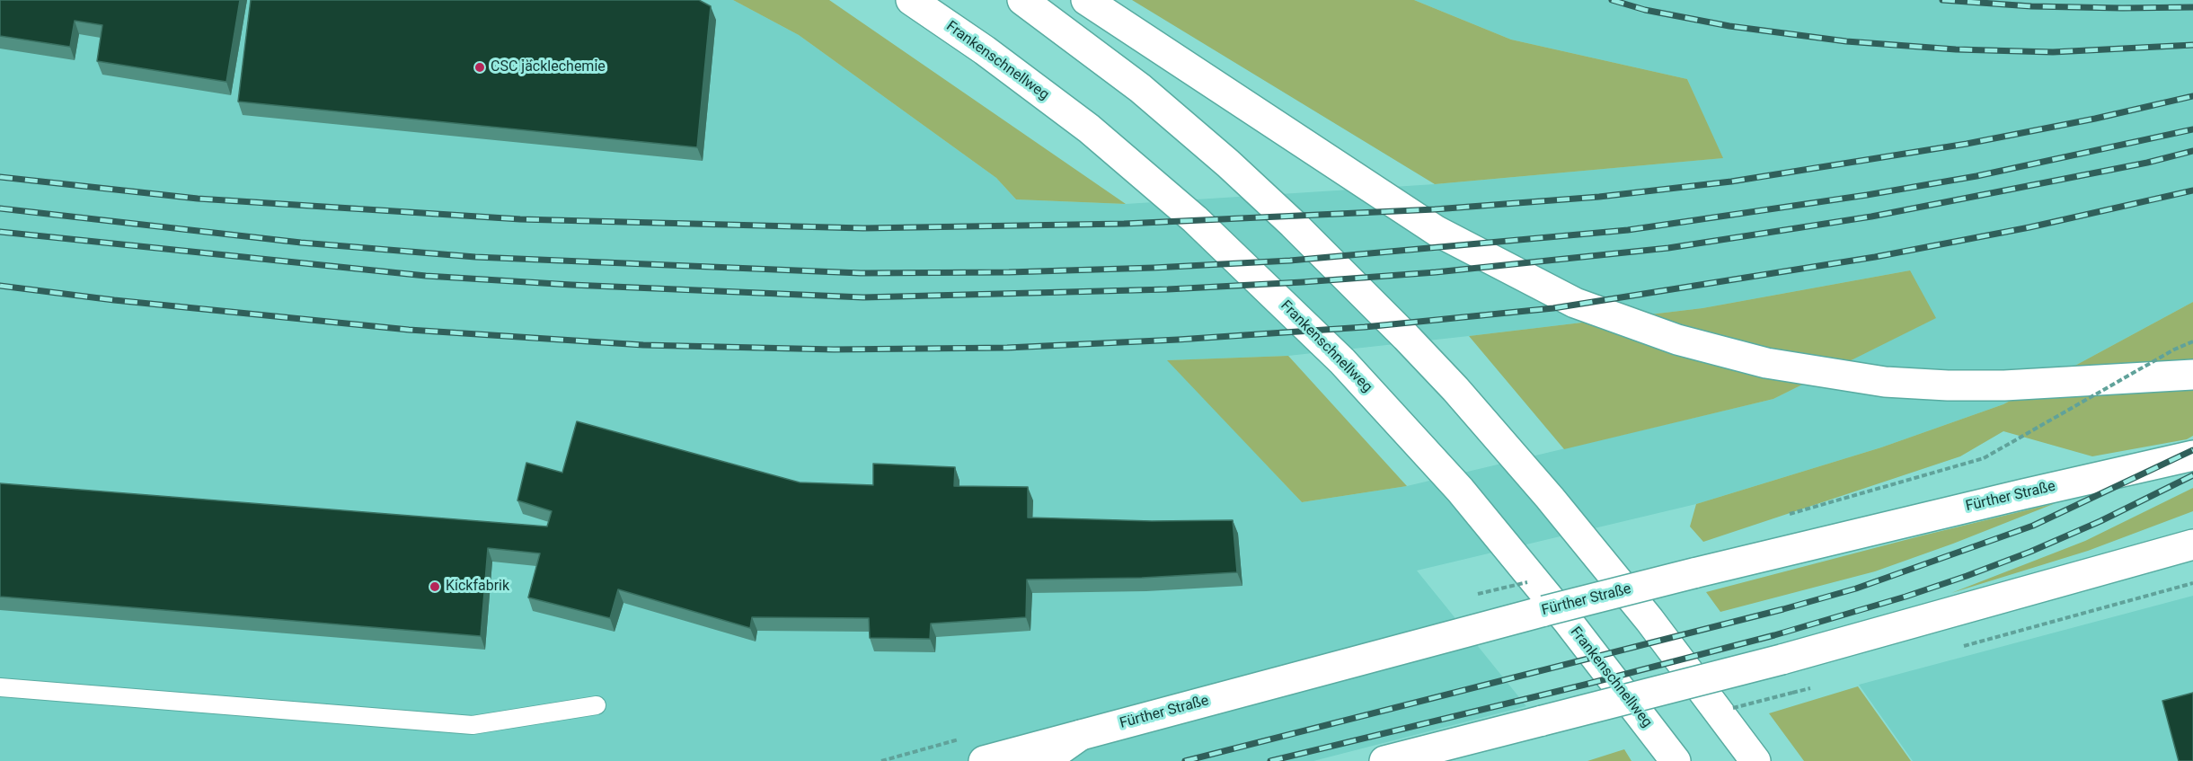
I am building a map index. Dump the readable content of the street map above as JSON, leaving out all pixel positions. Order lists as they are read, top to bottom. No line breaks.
{"streets":{"main road":["Frankenschnellweg","Fürther Straße"]},"places":["CSC jäcklechemie","Kickfabrik"]}
